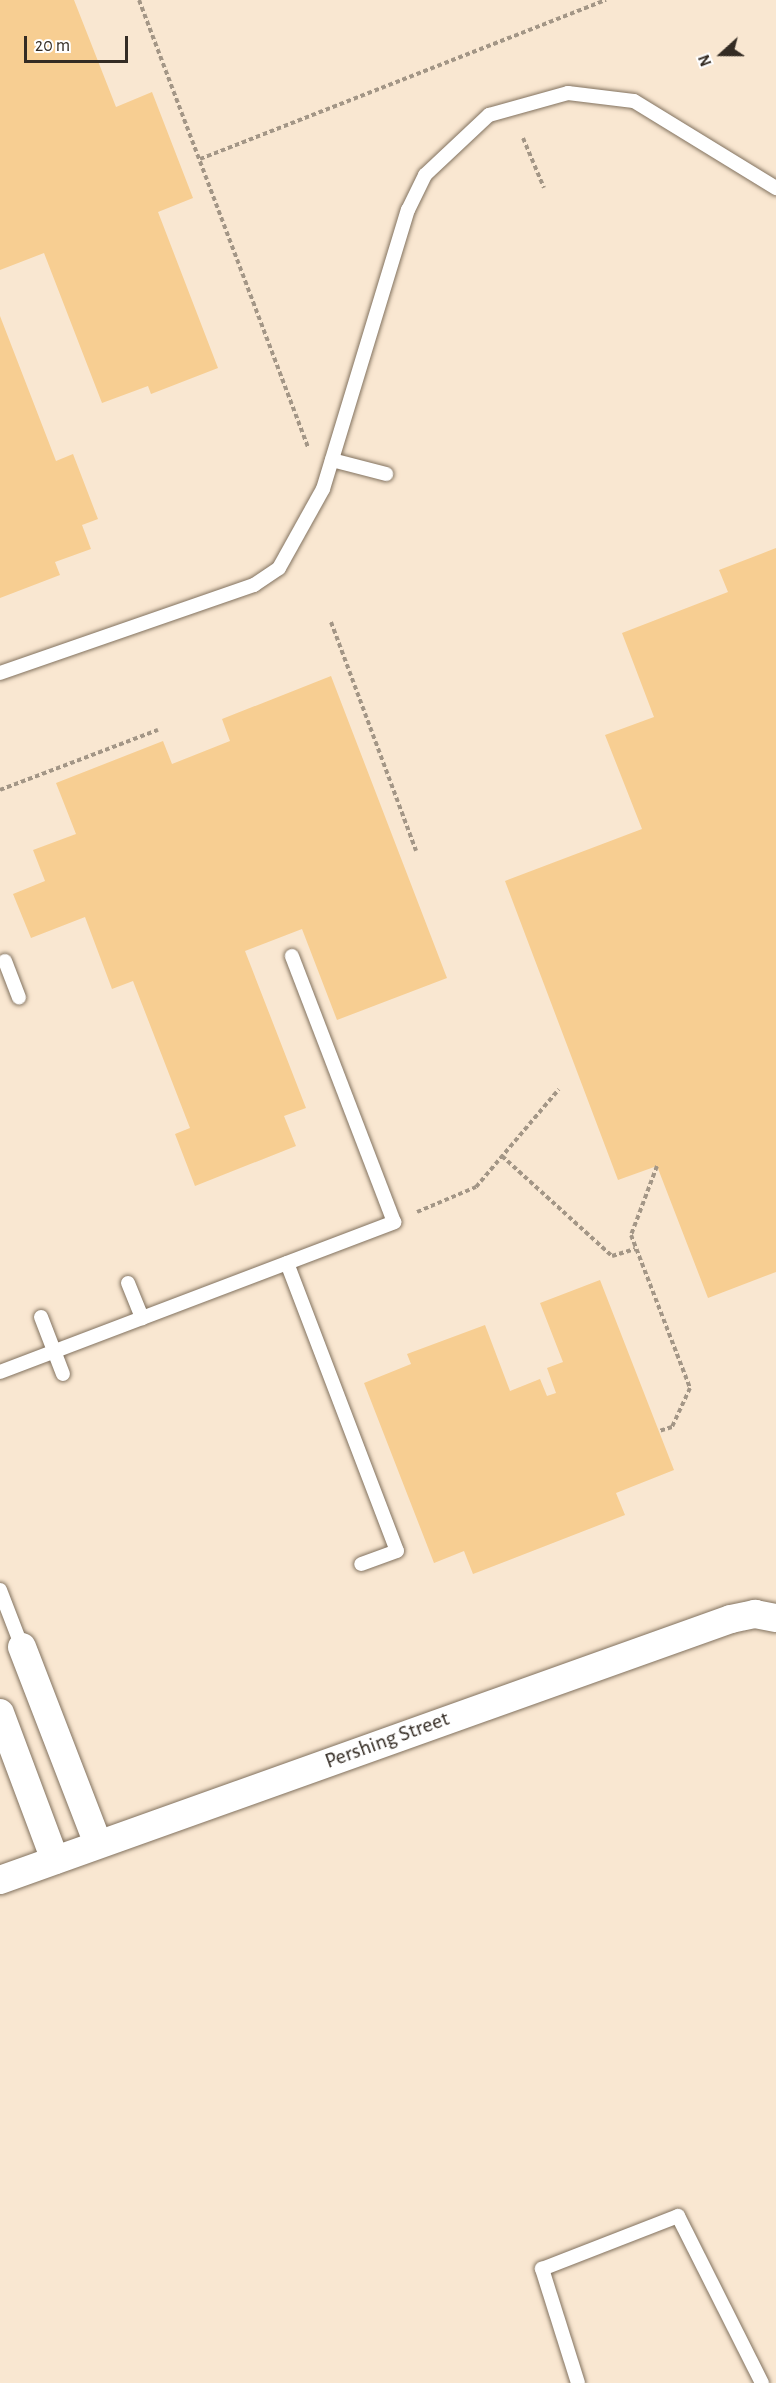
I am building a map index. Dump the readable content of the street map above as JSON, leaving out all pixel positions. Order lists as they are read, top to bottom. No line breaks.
{"streets":{"street":["Pershing Street"]},"scale_bar":"20 m","north":"left"}
